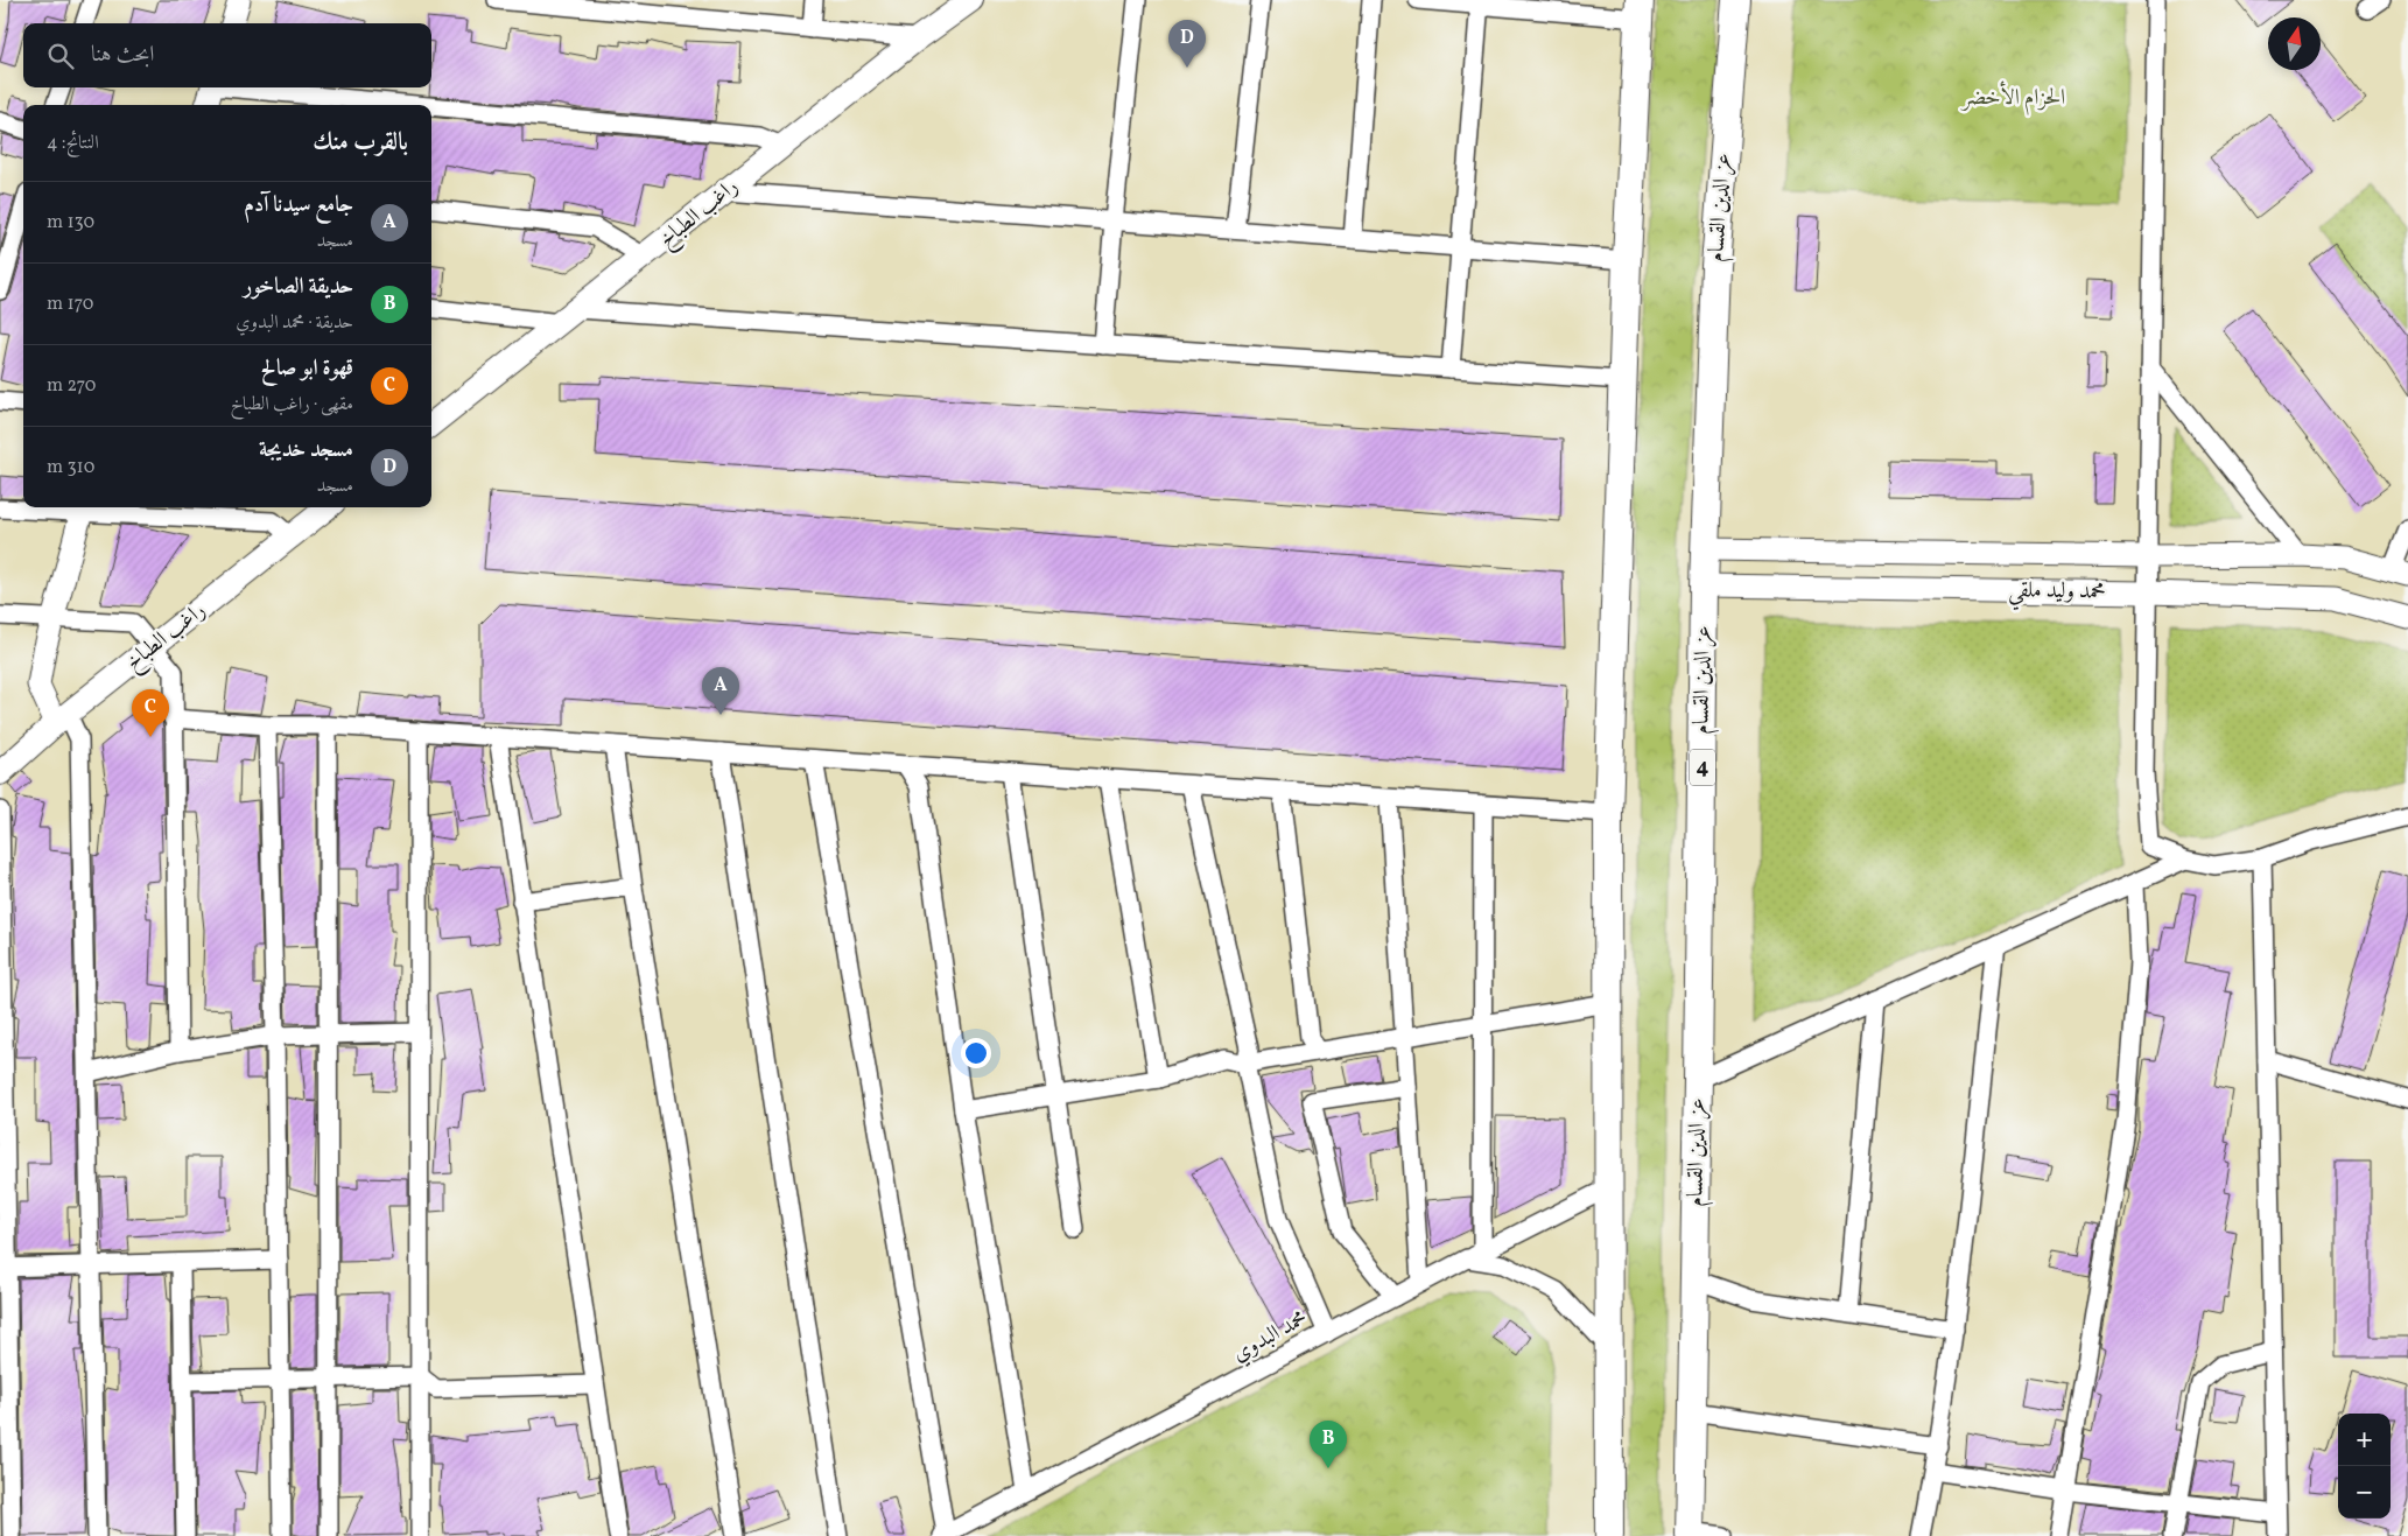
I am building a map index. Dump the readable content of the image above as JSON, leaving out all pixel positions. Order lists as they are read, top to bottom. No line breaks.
{"streets":{"highway":["عز الدين القسام","4"],"main road":["راغب الطباخ"],"street":["محمد وليد ملقي","محمد البدوي"]},"crossings":[["عز الدين القسام","محمد وليد ملقي"]],"parks":["الحزام الأخضر"],"north":"top","page":{"pins":["D","A","C","B"],"search":"ابحث هنا","heading":["بالقرب منك","النتائج: 4"],"list":[{"mark":"A","name":"جامع سيدنا آدم","note":"مسجد","value":"130 m"},{"mark":"B","name":"حديقة الصاخور","note":"حديقة · محمد البدوي","value":"170 m"},{"mark":"C","name":"قهوة ابو صالح","note":"مقهى · راغب الطباخ","value":"270 m"},{"mark":"D","name":"مسجد خديجة","note":"مسجد","value":"310 m"}],"map_buttons":["+","−"]}}
